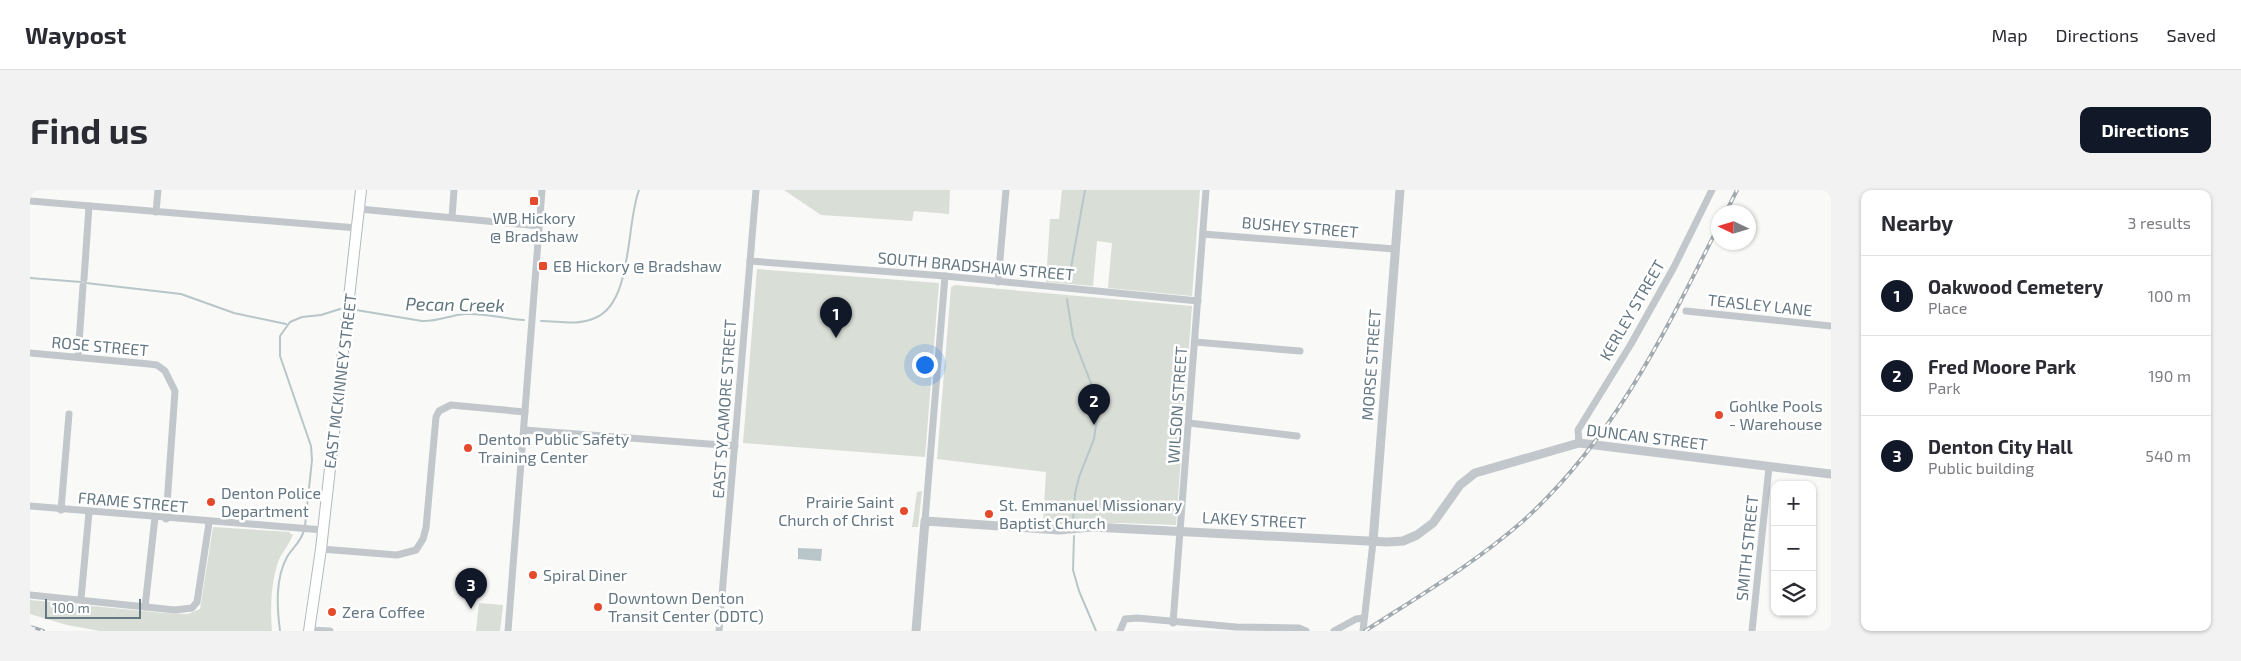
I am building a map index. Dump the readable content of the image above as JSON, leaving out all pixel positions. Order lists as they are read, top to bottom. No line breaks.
{"streets":{"main road":["EAST MCKINNEY STREET"],"street":["BUSHEY STREET","SOUTH BRADSHAW STREET","TEASLEY LANE","KERLEY STREET","ROSE STREET","MORSE STREET","WILSON STREET","EAST SYCAMORE STREET","DUNCAN STREET","FRAME STREET","LAKEY STREET","SMITH STREET"]},"crossings":[["BUSHEY STREET","MORSE STREET"],["BUSHEY STREET","WILSON STREET"],["SOUTH BRADSHAW STREET","WILSON STREET"],["SOUTH BRADSHAW STREET","EAST SYCAMORE STREET"],["KERLEY STREET","DUNCAN STREET"],["ROSE STREET","FRAME STREET"],["MORSE STREET","DUNCAN STREET"],["MORSE STREET","LAKEY STREET"],["EAST MCKINNEY STREET","FRAME STREET"],["WILSON STREET","LAKEY STREET"],["DUNCAN STREET","LAKEY STREET"],["DUNCAN STREET","SMITH STREET"]],"water":["Pecan Creek"],"places":{"transit":["WB Hickory @ Bradshaw","EB Hickory @ Bradshaw"],"other":["Gohlke Pools - Warehouse","Denton Public Safety Training Center","Denton Police Department","Prairie Saint Church of Christ","St. Emmanuel Missionary Baptist Church","Spiral Diner","Downtown Denton Transit Center (DDTC)","Zera Coffee"]},"scale_bar":"100 m","north":"left","page":{"header":"Waypost","nav":["Map","Directions","Saved"],"buttons":"Directions","title":"Find us","heading":["Nearby","3 results"],"list":[{"mark":"1","name":"Oakwood Cemetery","note":"Place","value":"100 m"},{"mark":"2","name":"Fred Moore Park","note":"Park","value":"190 m"},{"mark":"3","name":"Denton City Hall","note":"Public building","value":"540 m"}],"pins":["1","2","3"],"map_buttons":["+","−"],"scale":"100 m"}}
